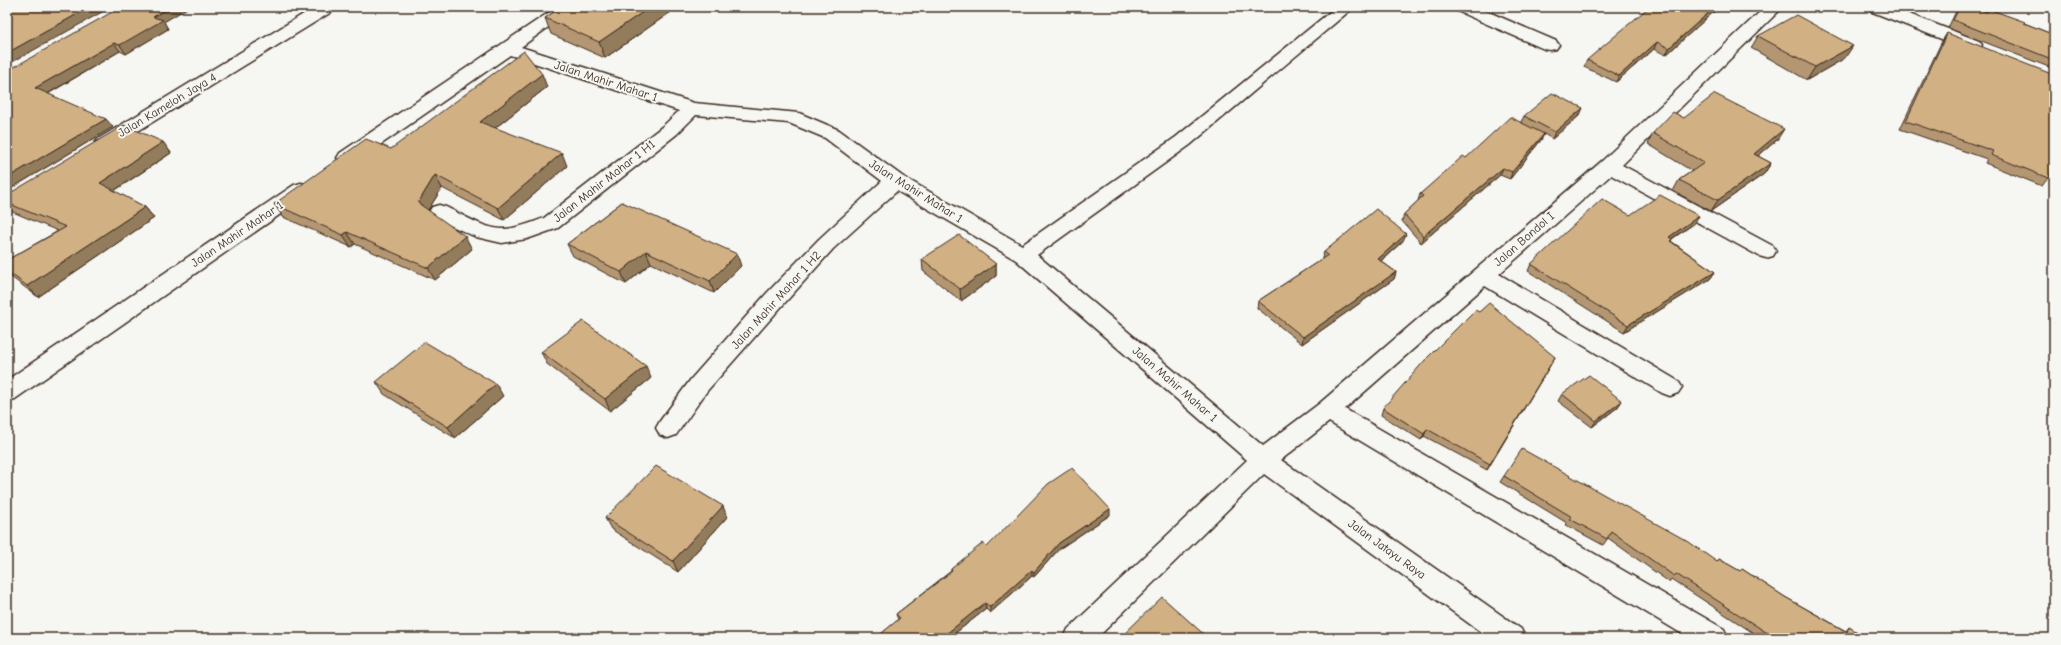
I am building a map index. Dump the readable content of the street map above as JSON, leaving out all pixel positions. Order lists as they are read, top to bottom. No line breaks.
{"streets":{"street":["Jalan Mahir Mahar 1","Jalan Kameloh Jaya 4","Jalan Mahir Mahar 1 H1","Jalan Bondol I","Jalan Mahir Mahar 1 H2","Jalan Jatayu Raya"]},"crossings":[["Jalan Mahir Mahar 1","Jalan Mahir Mahar 1 H1"],["Jalan Mahir Mahar 1","Jalan Bondol I"],["Jalan Mahir Mahar 1","Jalan Mahir Mahar 1 H2"],["Jalan Mahir Mahar 1","Jalan Jatayu Raya"],["Jalan Bondol I","Jalan Jatayu Raya"]]}
